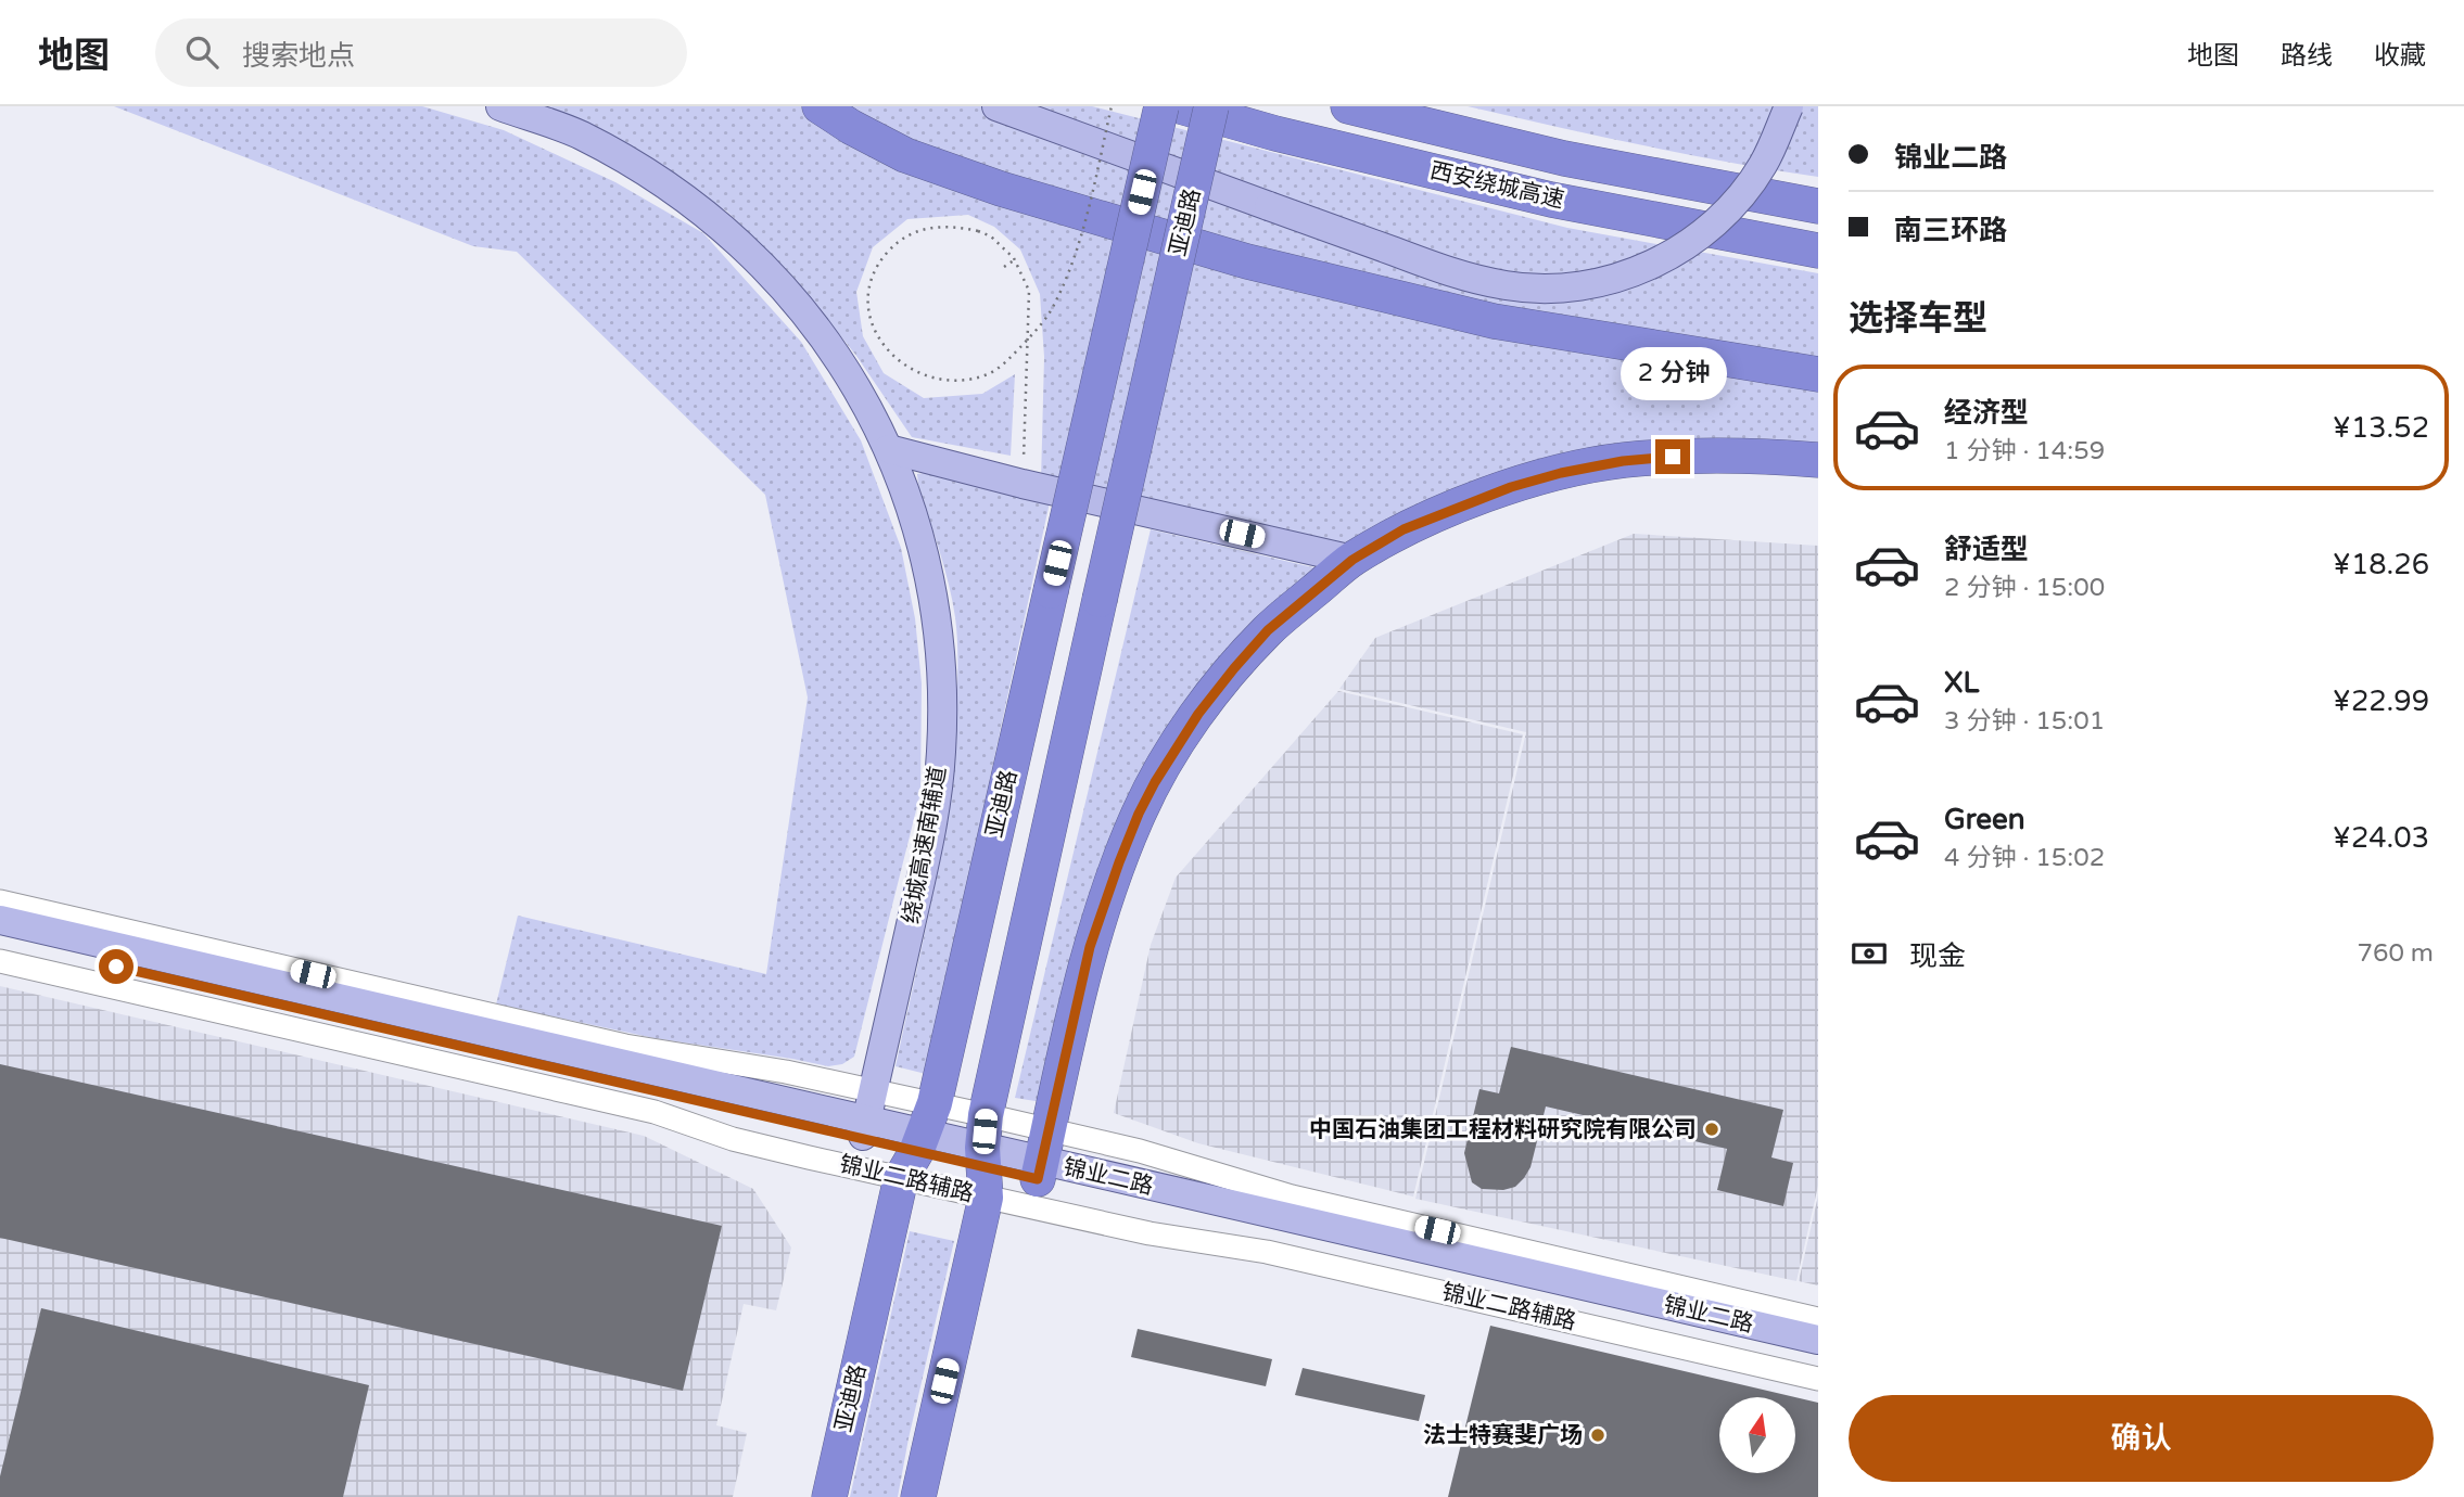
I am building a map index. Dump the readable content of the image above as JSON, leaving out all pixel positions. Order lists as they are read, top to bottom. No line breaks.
{"streets":{"highway":["西安绕城高速","亚迪路"],"main road":["绕城高速南辅道","锦业二路"],"street":["锦业二路辅路"]},"crossings":[["亚迪路","锦业二路"],["亚迪路","锦业二路辅路"],["绕城高速南辅道","锦业二路"],["绕城高速南辅道","锦业二路辅路"],["锦业二路","锦业二路辅路"]],"places":["中国石油集团工程材料研究院有限公司","法士特赛斐广场"],"north":"top","page":{"header":"地图","search":"搜索地点","nav":["地图","路线","收藏"],"banner":["锦业二路","南三环路"],"heading":"选择车型","bubble":"2 分钟","list":[{"name":"经济型","note":"1 分钟 · 14:59","value":"¥13.52"},{"name":"舒适型","note":"2 分钟 · 15:00","value":"¥18.26"},{"name":"XL","note":"3 分钟 · 15:01","value":"¥22.99"},{"name":"Green","note":"4 分钟 · 15:02","value":"¥24.03"}],"pay":["现金","760 m"],"buttons":"确认"}}
